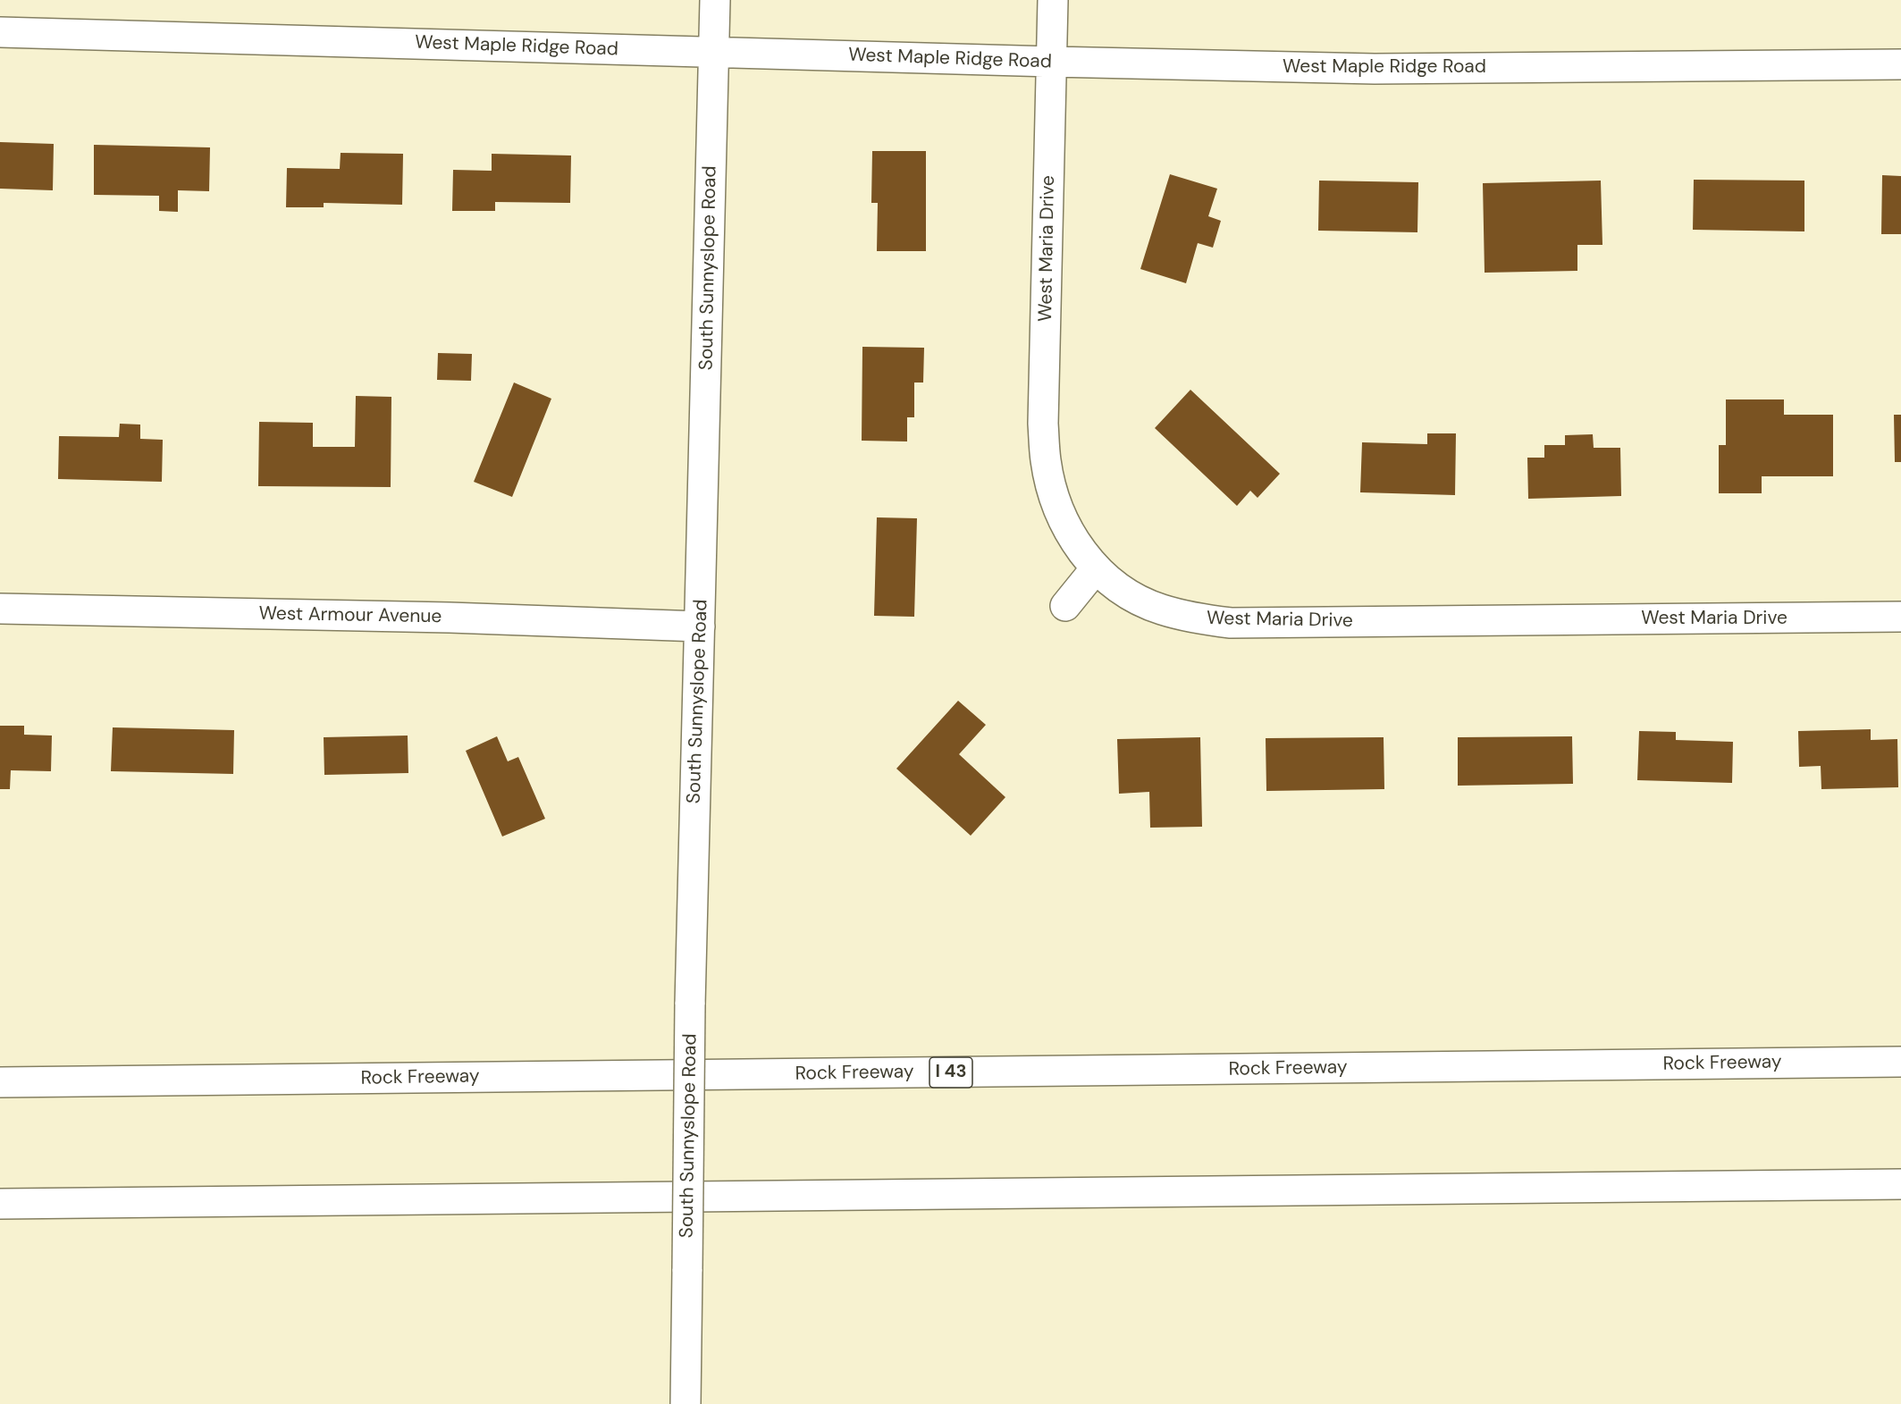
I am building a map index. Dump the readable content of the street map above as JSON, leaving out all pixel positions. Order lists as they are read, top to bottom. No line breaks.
{"streets":{"main road":["West Maple Ridge Road","West Maria Drive","South Sunnyslope Road","West Armour Avenue","Rock Freeway","I 43"]},"crossings":[["West Maple Ridge Road","West Maria Drive"],["West Maple Ridge Road","South Sunnyslope Road"],["South Sunnyslope Road","West Armour Avenue"]]}
